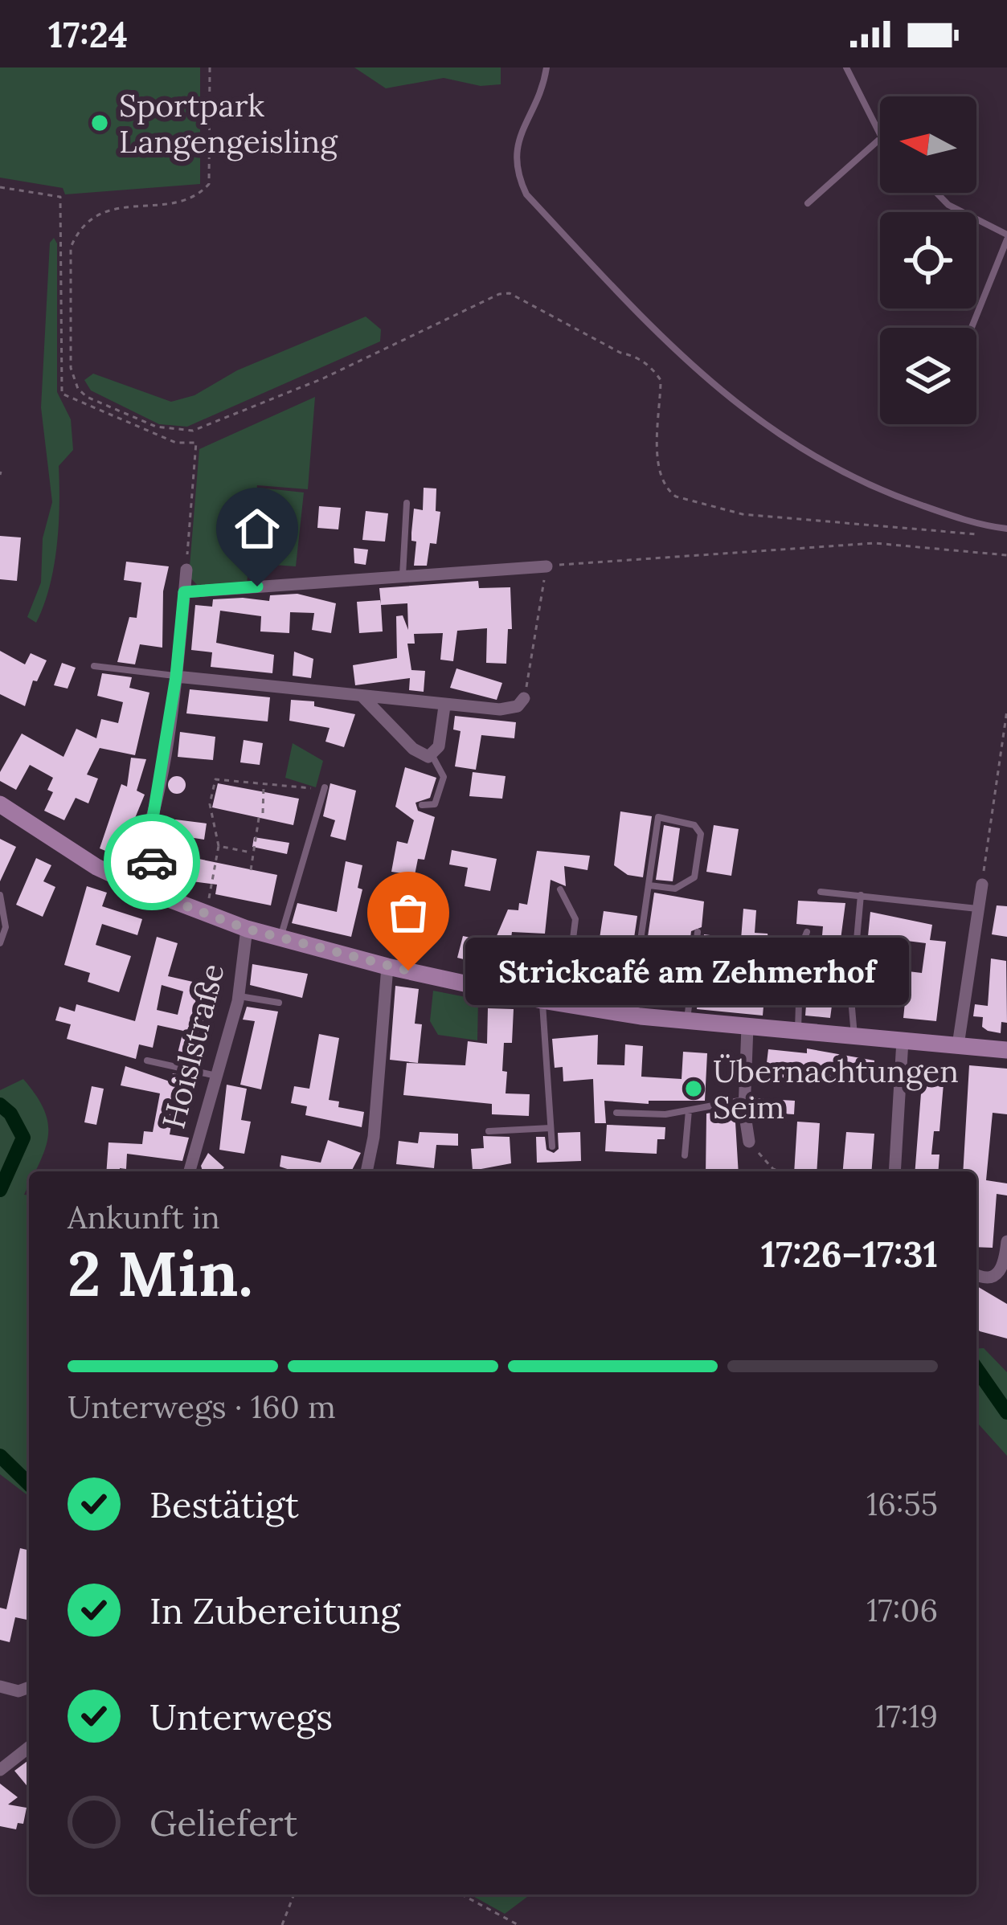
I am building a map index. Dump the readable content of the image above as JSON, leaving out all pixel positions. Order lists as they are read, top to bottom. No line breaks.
{"streets":{"street":["Hoislstraße"]},"places":["Sportpark Langengeisling","Strickcafé am Zehmerhof","Übernachtungen Seim"],"north":"left","page":{"status":"17:24","bubble":"Strickcafé am Zehmerhof","heading":["2 Min.","Ankunft in","17:26–17:31"],"bar":"Unterwegs · 160 m","list":[["Bestätigt","16:55"],["In Zubereitung","17:06"],["Unterwegs","17:19"],"Geliefert"]}}
